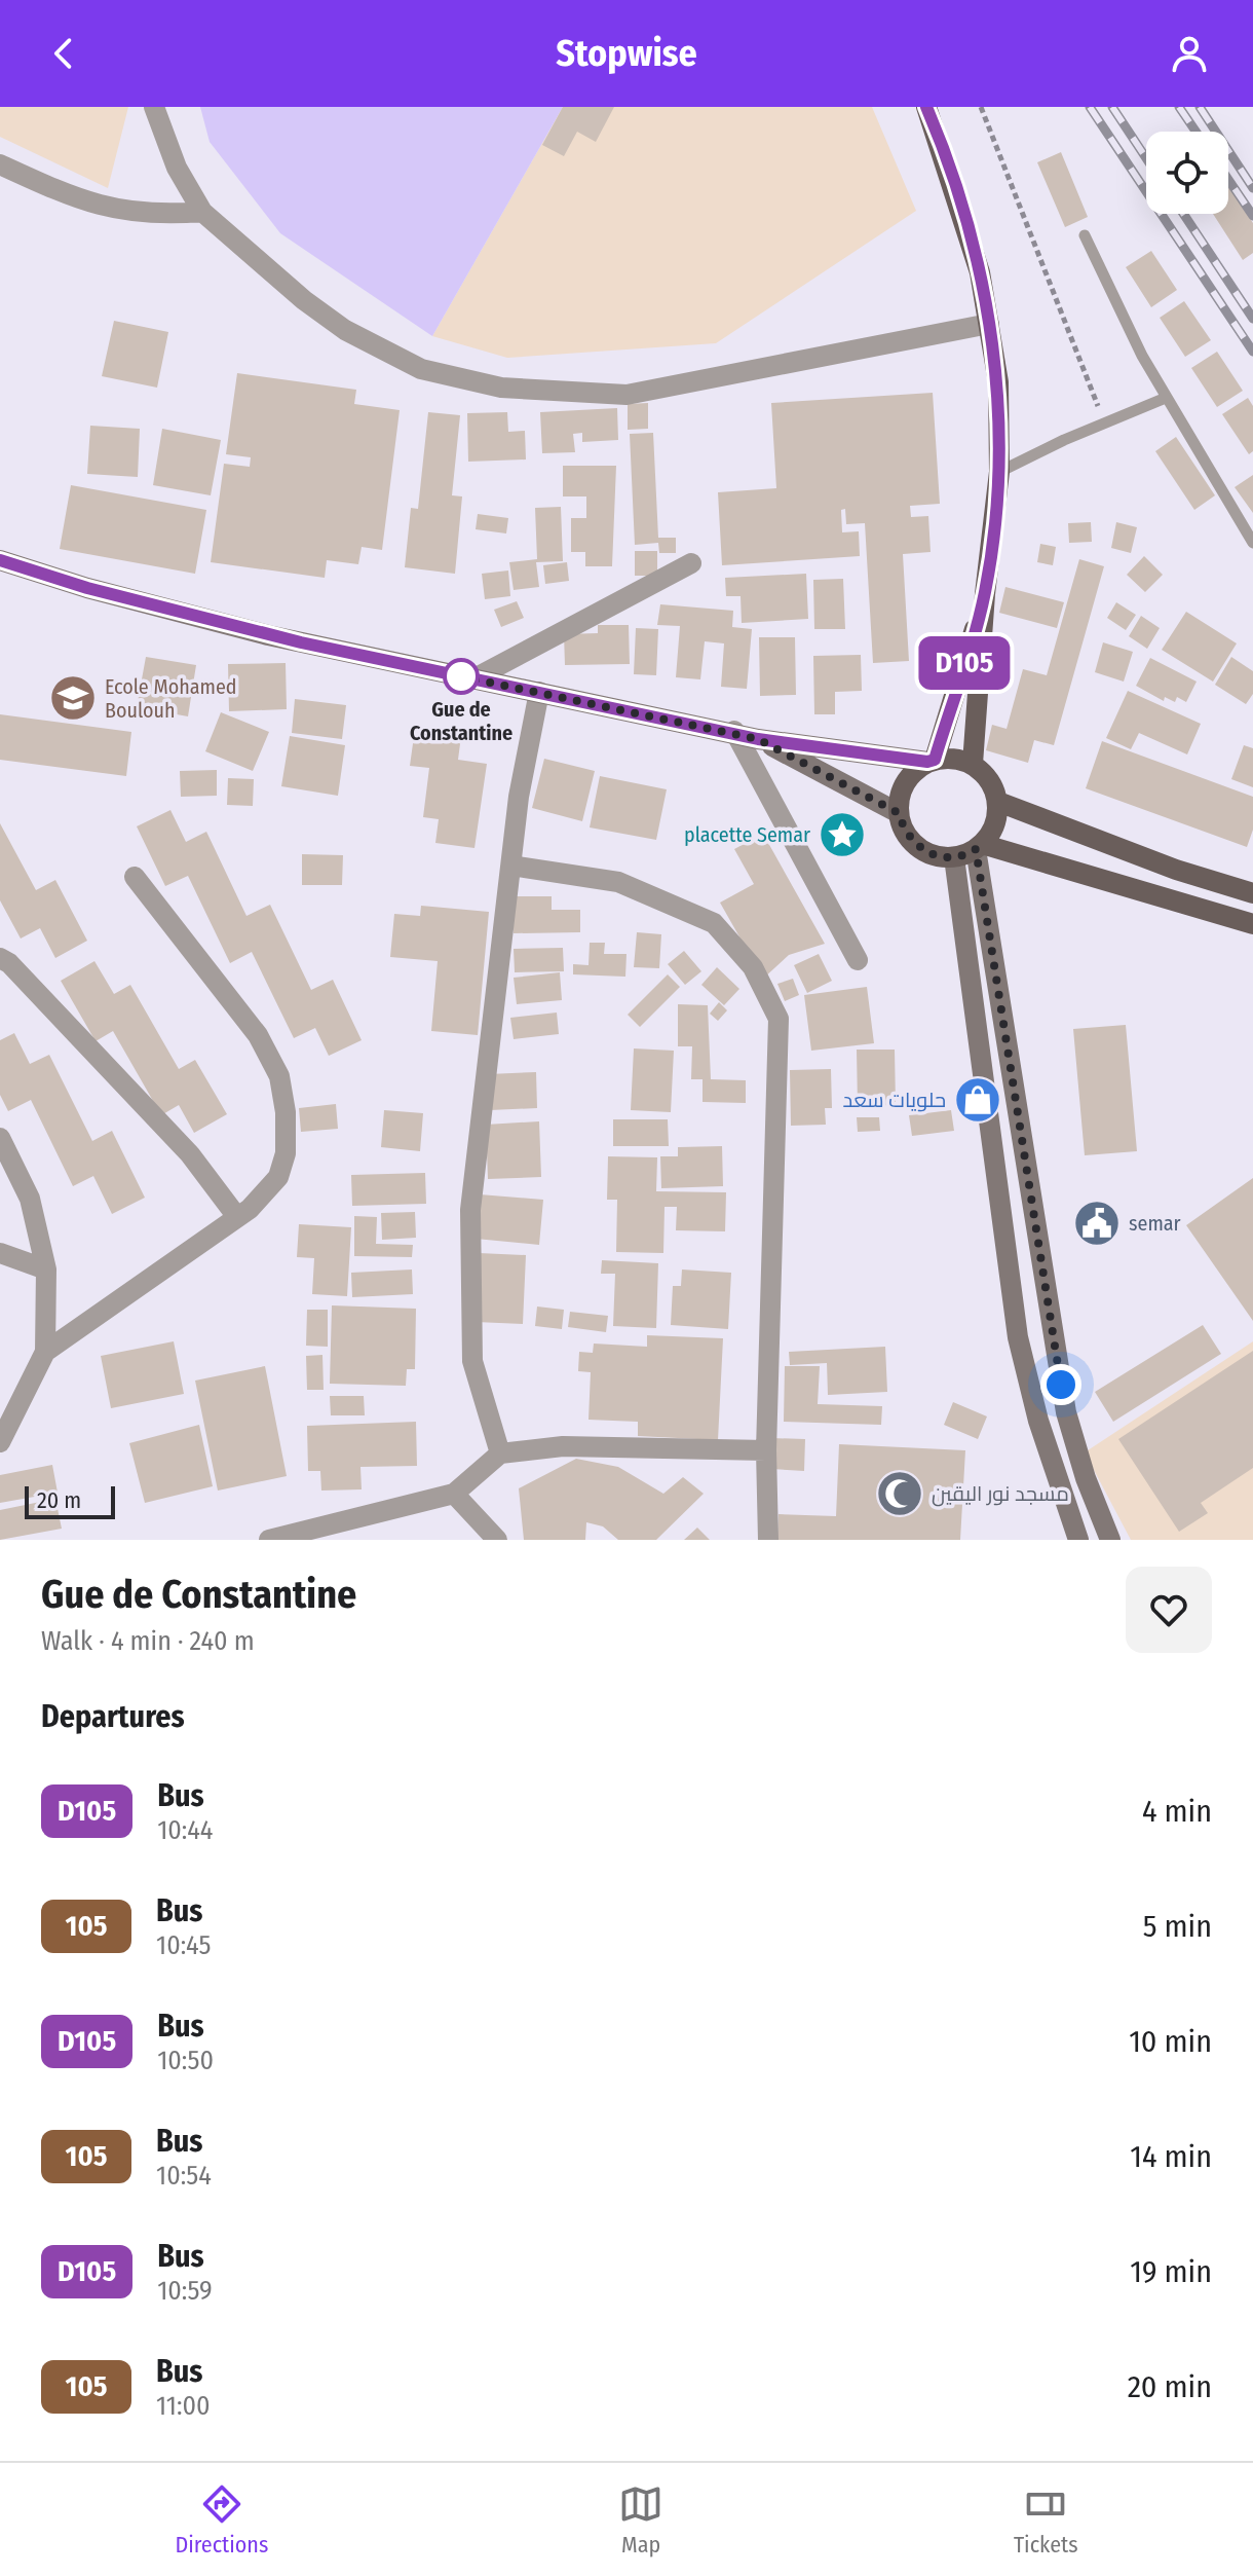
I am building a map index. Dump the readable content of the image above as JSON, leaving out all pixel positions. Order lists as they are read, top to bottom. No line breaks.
{"places":{"other":["Gue de Constantine"],"school or university":["Ecole Mohamed Boulouh"],"place":["placette Semar"],"shop":["حلويات سعد"],"public building":["semar"],"mosque":["مسجد نور اليقين"]},"lines":["bus line D105"],"scale_bar":"20 m","page":{"header":"Stopwise","on_map":"D105","scale":"20 m","heading":[["Gue de Constantine","Walk · 4 min · 240 m"],"Departures"],"list":[{"mark":"D105","name":"Bus","note":"10:44","value":"4 min"},{"mark":"105","name":"Bus","note":"10:45","value":"5 min"},{"mark":"D105","name":"Bus","note":"10:50","value":"10 min"},{"mark":"105","name":"Bus","note":"10:54","value":"14 min"},{"mark":"D105","name":"Bus","note":"10:59","value":"19 min"},{"mark":"105","name":"Bus","note":"11:00","value":"20 min"}],"tabs":["Directions","Map","Tickets"]}}
